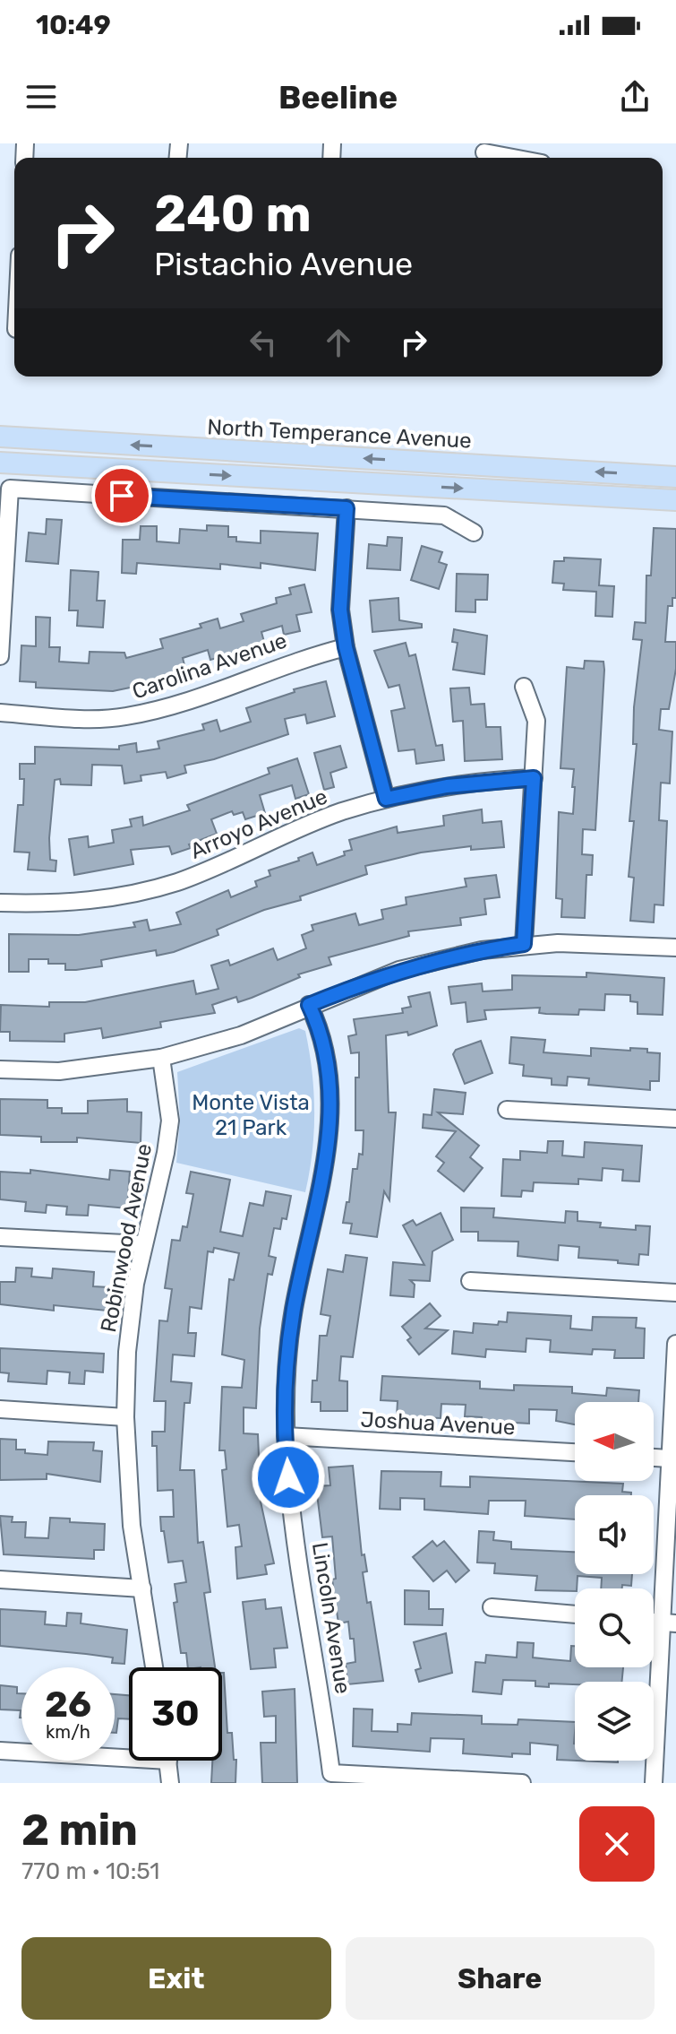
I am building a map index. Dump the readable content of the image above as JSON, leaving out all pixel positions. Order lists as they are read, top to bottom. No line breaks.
{"streets":{"main road":["North Temperance Avenue"],"street":["Carolina Avenue","Arroyo Avenue","Robinwood Avenue","Joshua Avenue","Lincoln Avenue"]},"crossings":[["Joshua Avenue","Lincoln Avenue"]],"parks":["Monte Vista 21 Park"],"north":"left","page":{"status":"10:49","header":"Beeline","turn":["240 m","Pistachio Avenue"],"speed":"26 km/h","limit":"30","heading":["2 min","770 m · 10:51"],"buttons":["Exit","Share"]}}
